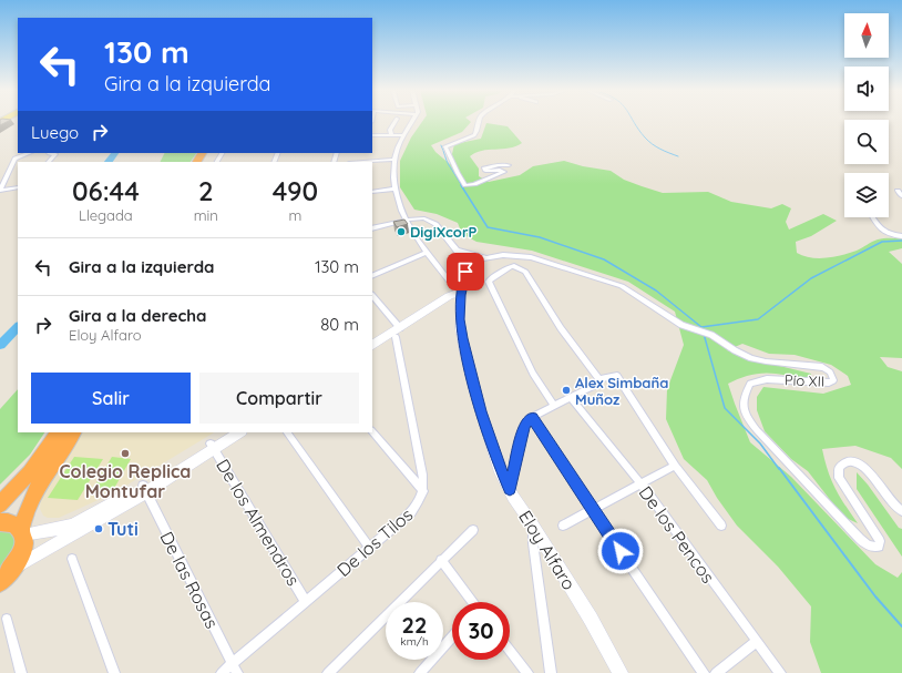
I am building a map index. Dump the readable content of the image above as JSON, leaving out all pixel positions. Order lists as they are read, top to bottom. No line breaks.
{"streets":{"street":["Pío XII","De los Almendros","De los Pencos","De los Tilos","Eloy Alfaro","De las Rosas"]},"crossings":[["De los Almendros","De los Tilos"],["De los Tilos","De las Rosas"]],"places":["DigiXcorP","Alex Simbaña Muñoz","Colegio Replica Montufar","Tuti"],"north":"top","page":{"turn":["130 m","Gira a la izquierda"],"then":"Luego","eta":["06:44","Llegada","2","min","490","m"],"list":[{"name":"Gira a la izquierda","value":"130 m"},{"name":"Gira a la derecha","note":"Eloy Alfaro","value":"80 m"}],"buttons":["Salir","Compartir"],"speed":"22 km/h","limit":"30"}}
